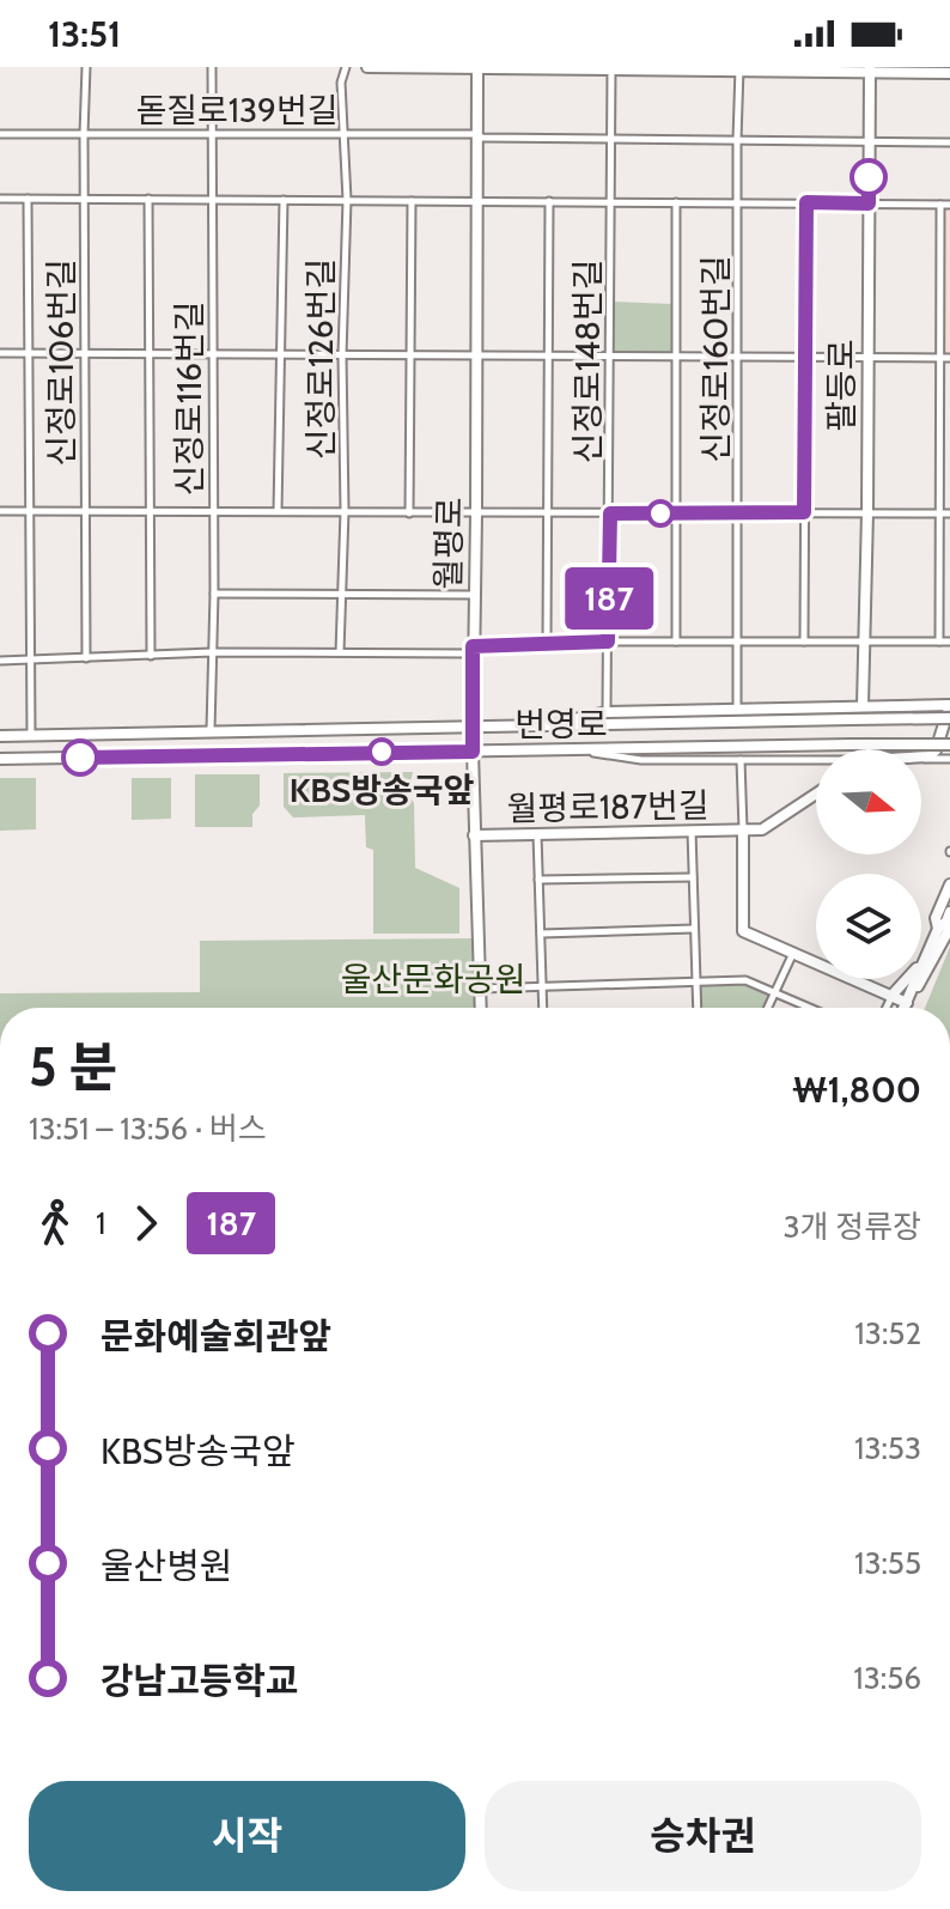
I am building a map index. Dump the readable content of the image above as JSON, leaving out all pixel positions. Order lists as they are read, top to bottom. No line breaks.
{"streets":{"main road":["팔등로","월평로","번영로","월평로187번길"],"street":["돋질로139번길","신정로126번길","신정로160번길","신정로148번길","신정로106번길","신정로116번길"]},"crossings":[["돋질로139번길","신정로126번길"],["돋질로139번길","신정로160번길"],["돋질로139번길","신정로148번길"],["돋질로139번길","신정로106번길"],["돋질로139번길","팔등로"],["돋질로139번길","신정로116번길"],["돋질로139번길","월평로"],["신정로116번길","번영로"],["월평로","번영로"],["월평로","월평로187번길"]],"parks":["울산문화공원"],"places":["KBS방송국앞"],"lines":["bus line 187"],"north":"right","page":{"status":"13:51","on_map":"187","heading":["5 분","13:51 – 13:56 · 버스","₩1,800"],"legs":["1","187","3개 정류장"],"list":[{"name":"문화예술회관앞","value":"13:52"},{"name":"KBS방송국앞","value":"13:53"},{"name":"울산병원","value":"13:55"},{"name":"강남고등학교","value":"13:56"}],"buttons":["시작","승차권"]}}
